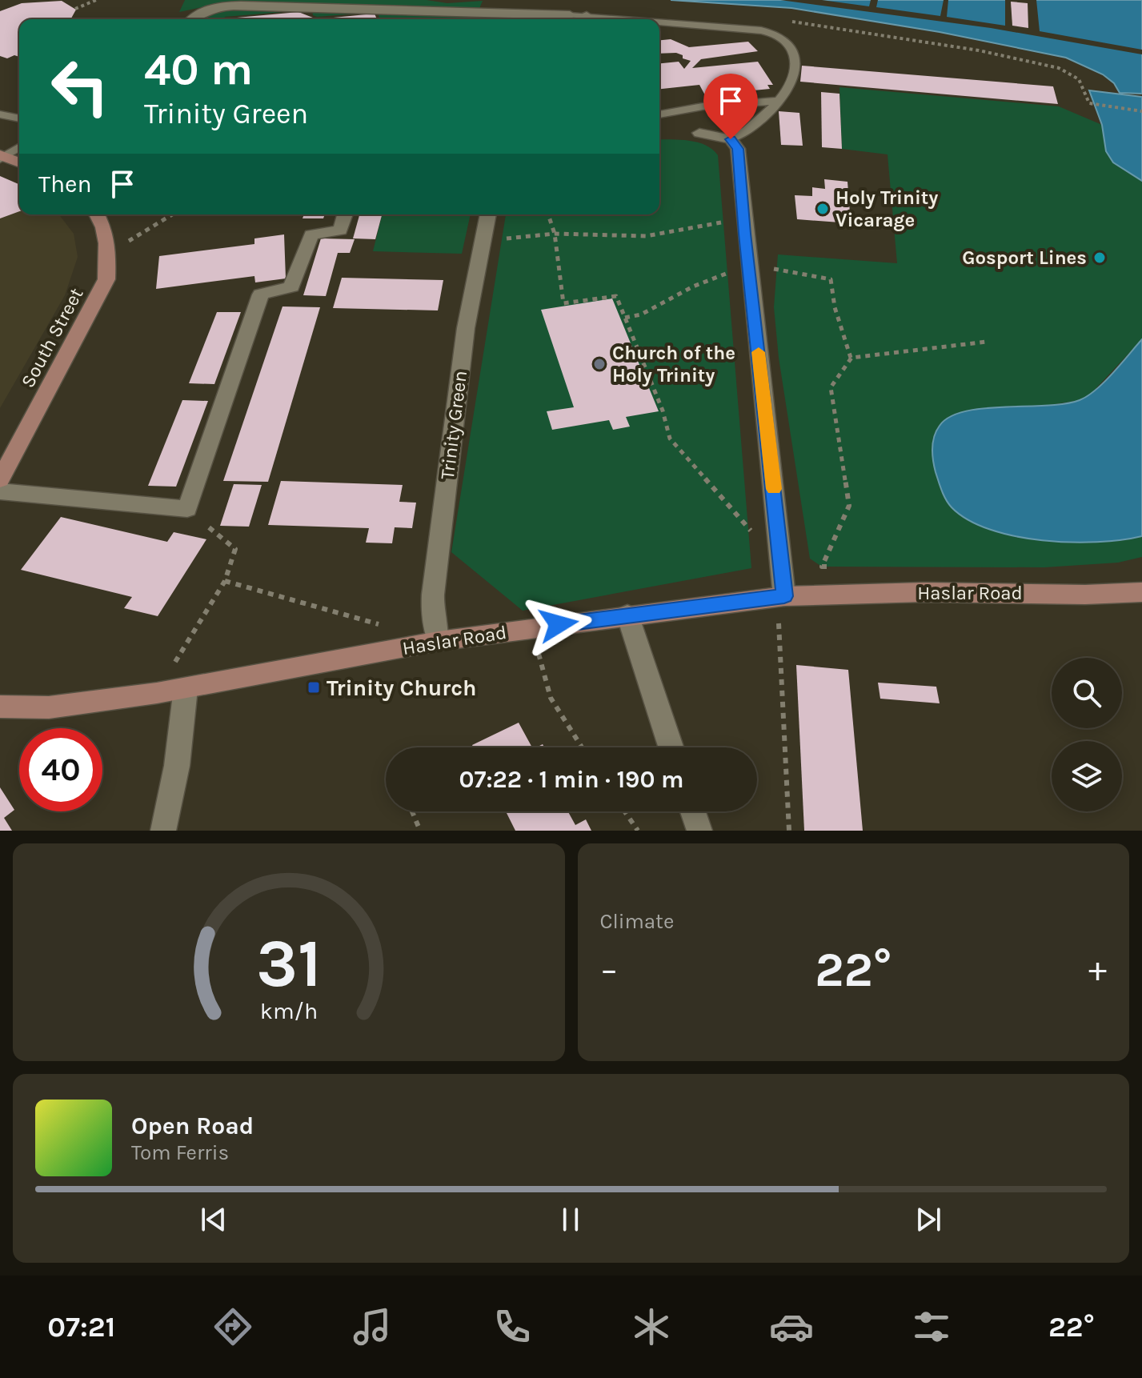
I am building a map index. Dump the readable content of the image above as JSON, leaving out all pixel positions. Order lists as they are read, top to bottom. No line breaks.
{"streets":{"street":["South Street","Trinity Green","Haslar Road"]},"crossings":[["Trinity Green","Haslar Road"]],"places":{"other":["Holy Trinity Vicarage","Gosport Lines","Church of the Holy Trinity"],"transit":["Trinity Church"]},"page":{"turn":["40 m","Trinity Green"],"then":"Then","limit":"40","trip":"07:22 · 1 min · 190 m","tile":"Climate","heat":["−","22°","+"],"song":["Open Road","Tom Ferris"],"tabs":["07:21","22°"],"gauge":["31","km/h"]}}
